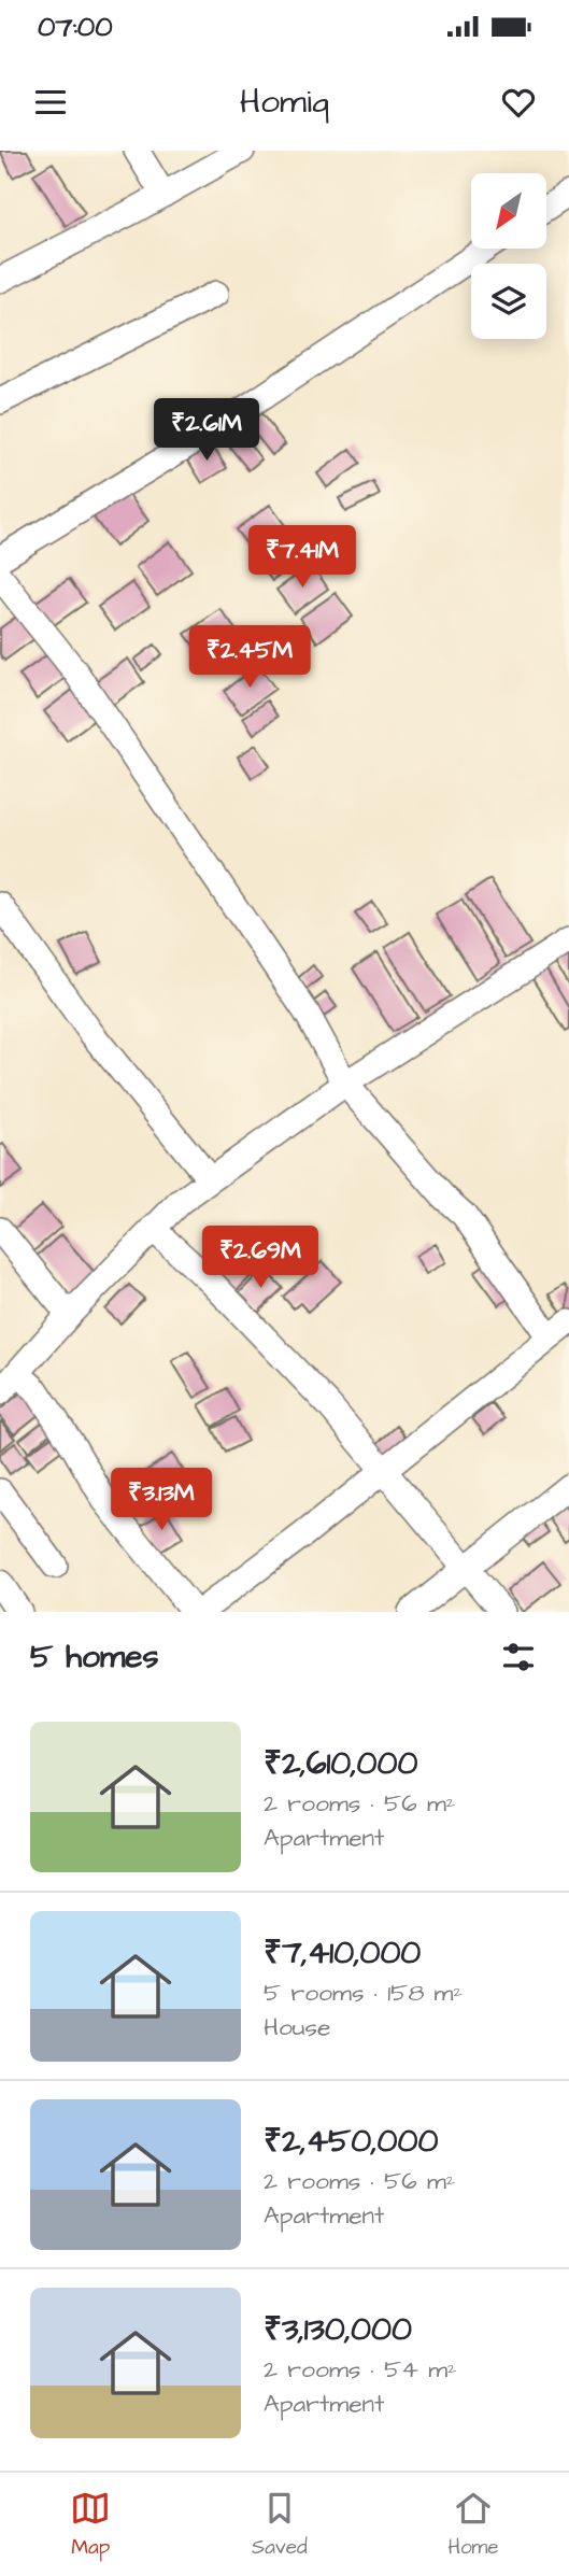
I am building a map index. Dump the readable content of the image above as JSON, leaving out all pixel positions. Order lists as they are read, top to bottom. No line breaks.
{"north":"bottom left","page":{"status":"07:00","header":"Homiq","price":["₹2.61M","₹7.41M","₹2.45M","₹2.69M","₹3.13M"],"heading":"5 homes","list":[{"name":"₹2,610,000","note":"2 rooms · 56 m² · Apartment"},{"name":"₹7,410,000","note":"5 rooms · 158 m² · House"},{"name":"₹2,450,000","note":"2 rooms · 56 m² · Apartment"},{"name":"₹3,130,000","note":"2 rooms · 54 m² · Apartment"}],"tabs":["Map","Saved","Home"]}}
